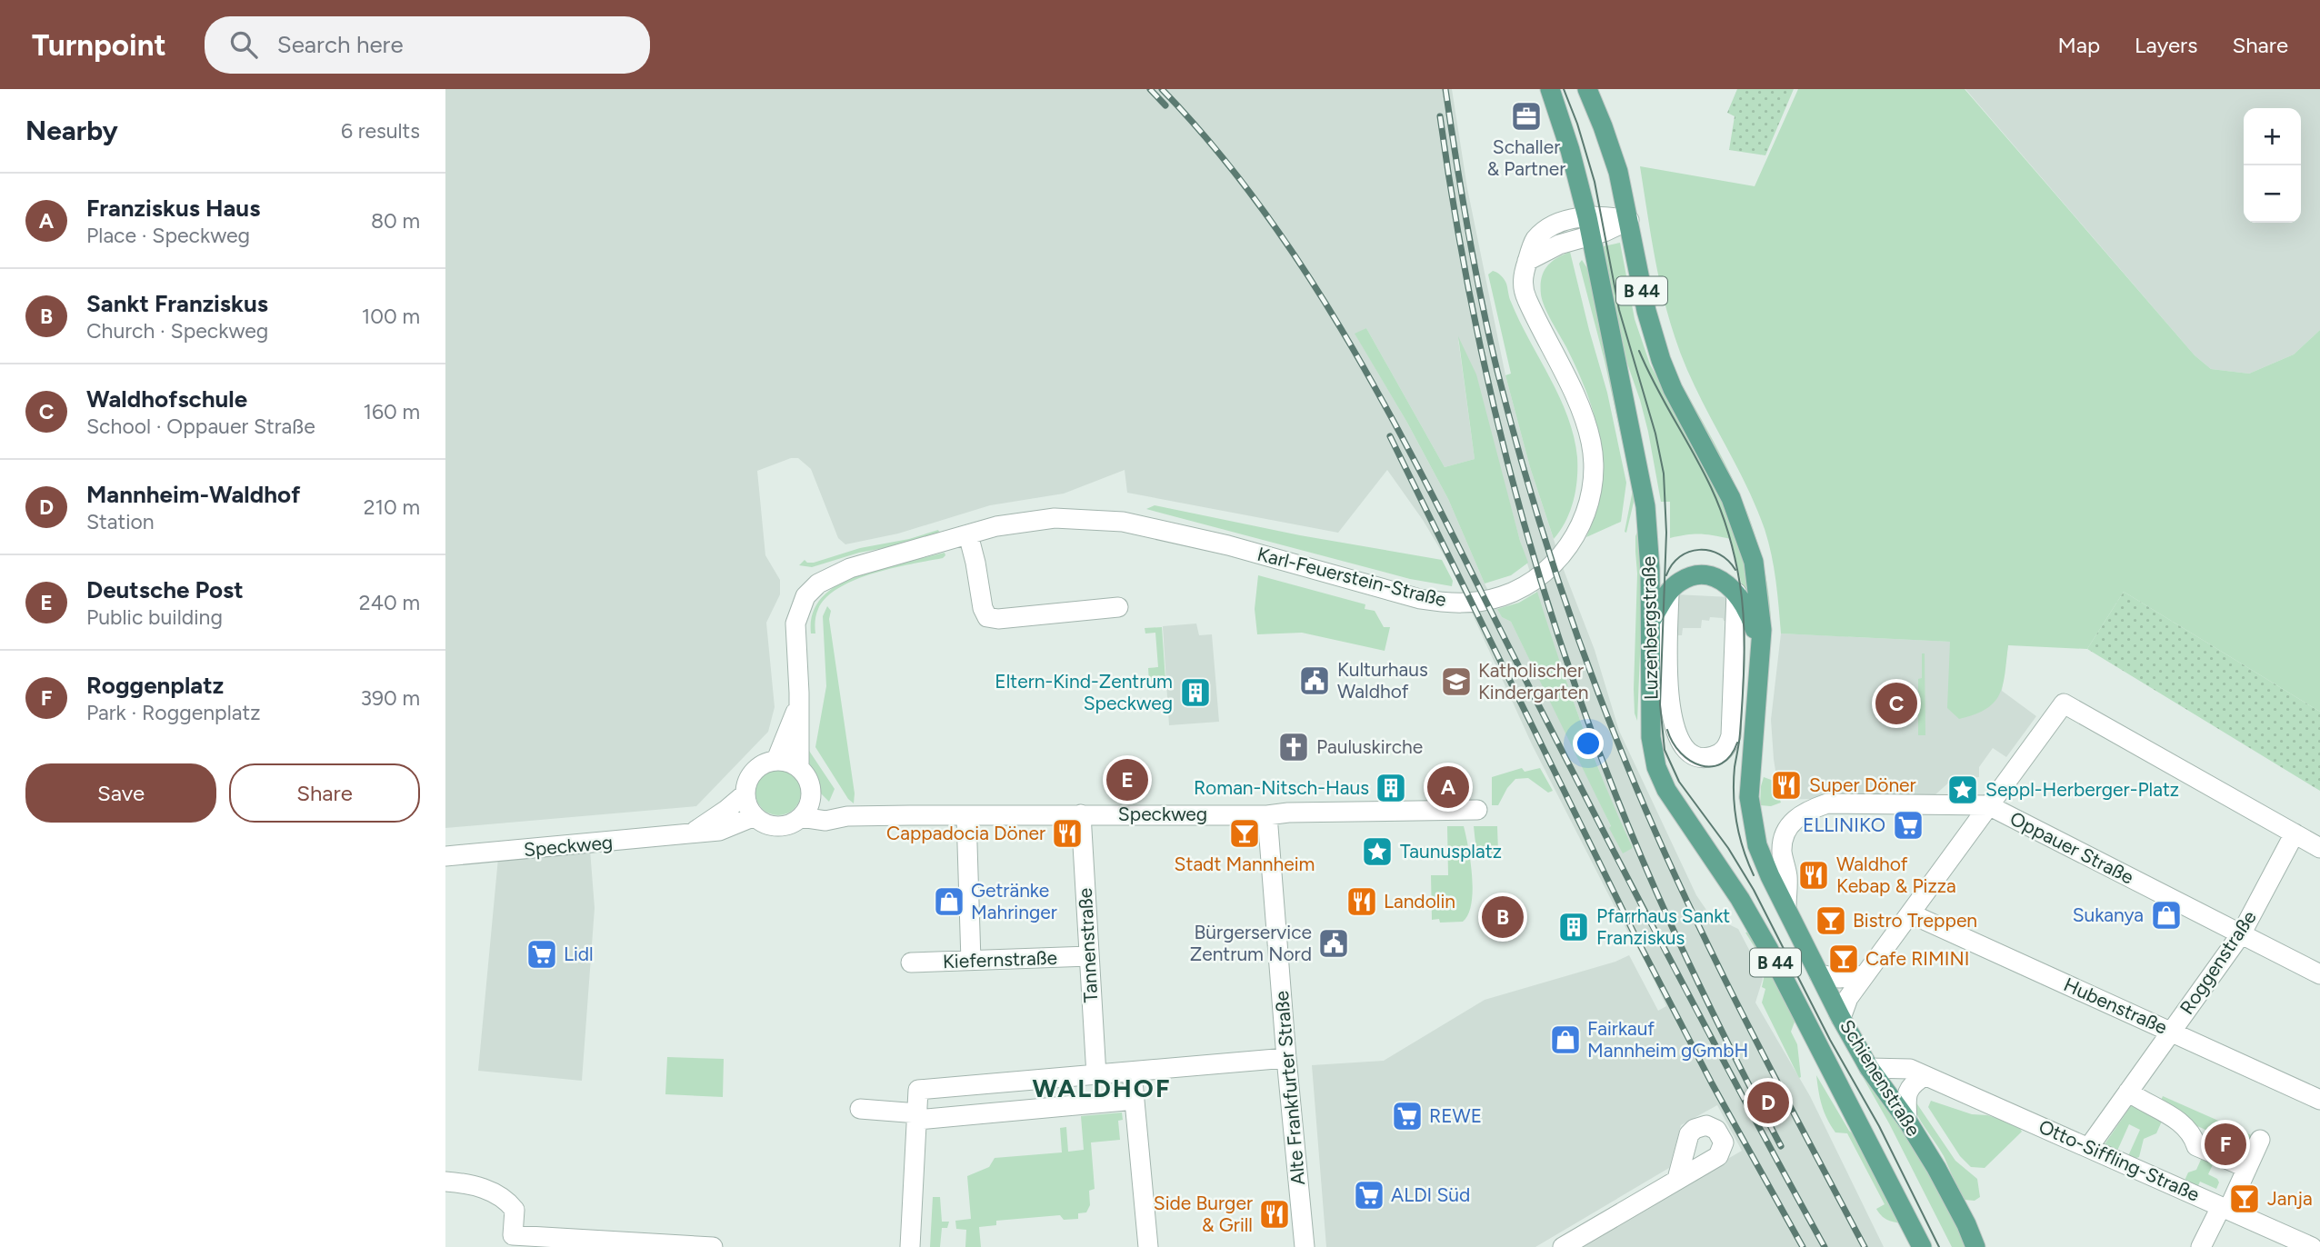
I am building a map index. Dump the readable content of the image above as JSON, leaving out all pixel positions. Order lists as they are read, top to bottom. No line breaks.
{"streets":{"main road":["B 44","Luzenbergstraße","Schienenstraße"],"street":["Karl-Feuerstein-Straße","Speckweg","Oppauer Straße","Tannenstraße","Kiefernstraße","Roggenstraße","Hubenstraße","Alte Frankfurter Straße","Otto-Siffling-Straße"]},"crossings":[["B 44","Karl-Feuerstein-Straße"],["B 44","Schienenstraße"],["Karl-Feuerstein-Straße","Luzenbergstraße"],["Karl-Feuerstein-Straße","Speckweg"],["Speckweg","Tannenstraße"],["Speckweg","Alte Frankfurter Straße"],["Oppauer Straße","Roggenstraße"],["Oppauer Straße","Schienenstraße"],["Tannenstraße","Kiefernstraße"],["Roggenstraße","Hubenstraße"],["Roggenstraße","Otto-Siffling-Straße"],["Schienenstraße","Otto-Siffling-Straße"]],"districts":["WALDHOF"],"places":{"office":["Schaller & Partner"],"public building":["Kulturhaus Waldhof","Bürgerservice Zentrum Nord"],"school or university":["Katholischer Kindergarten"],"building":["Eltern-Kind-Zentrum Speckweg","Roman-Nitsch-Haus","Pfarrhaus Sankt Franziskus"],"church":["Pauluskirche"],"restaurant":["Super Döner","Cappadocia Döner","Waldhof Kebap & Pizza","Landolin","Side Burger & Grill"],"place":["Seppl-Herberger-Platz","Taunusplatz"],"supermarket":["ELLINIKO","Lidl","REWE","ALDI Süd"],"bar":["Stadt Mannheim","Bistro Treppen","Cafe RIMINI","Janja"],"shop":["Getränke Mahringer","Sukanya","Fairkauf Mannheim gGmbH"]},"page":{"header":"Turnpoint","search":"Search here","nav":["Map","Layers","Share"],"heading":["Nearby","6 results"],"map_buttons":["+","−"],"list":[{"mark":"A","name":"Franziskus Haus","note":"Place · Speckweg","value":"80 m"},{"mark":"B","name":"Sankt Franziskus","note":"Church · Speckweg","value":"100 m"},{"mark":"C","name":"Waldhofschule","note":"School · Oppauer Straße","value":"160 m"},{"mark":"D","name":"Mannheim-Waldhof","note":"Station","value":"210 m"},{"mark":"E","name":"Deutsche Post","note":"Public building","value":"240 m"},{"mark":"F","name":"Roggenplatz","note":"Park · Roggenplatz","value":"390 m"}],"pins":["C","E","A","B","D","F"],"buttons":["Save","Share"]}}
